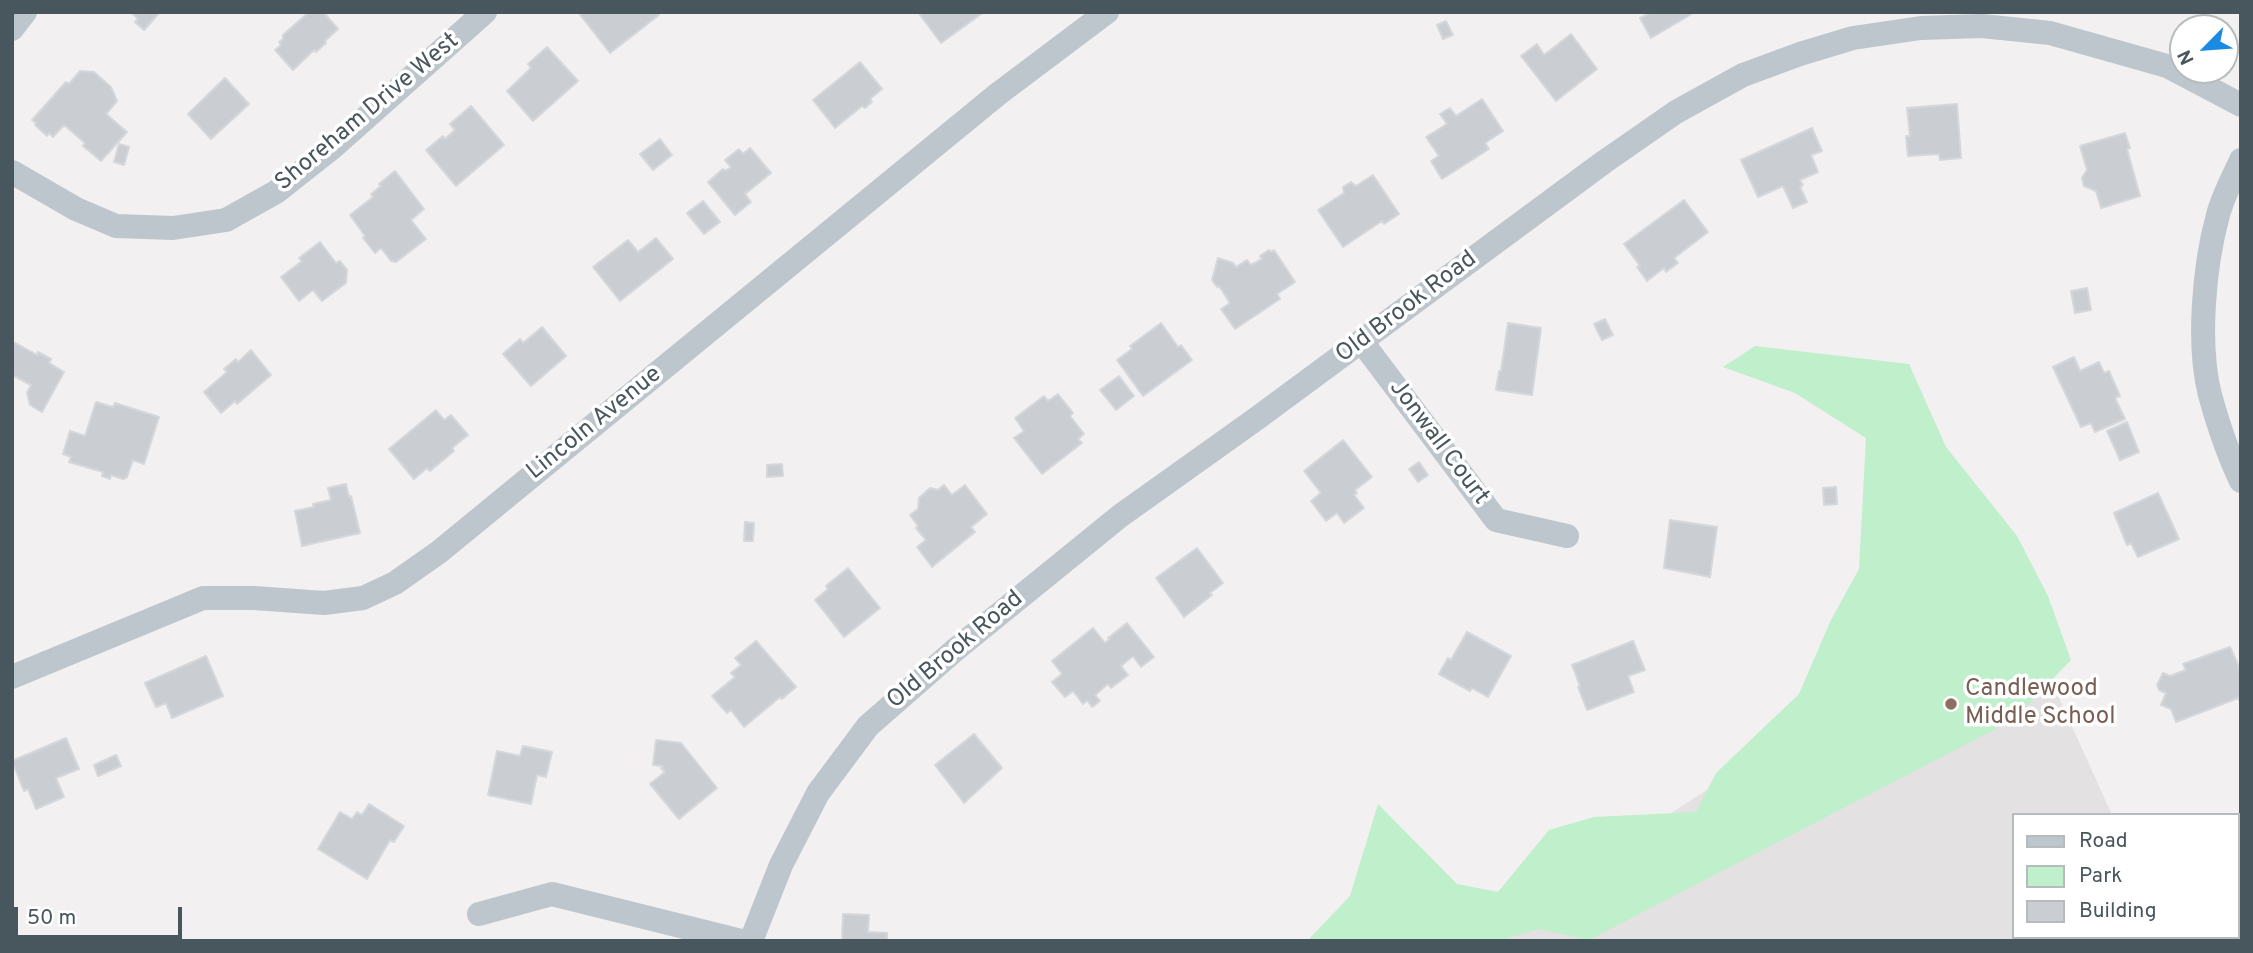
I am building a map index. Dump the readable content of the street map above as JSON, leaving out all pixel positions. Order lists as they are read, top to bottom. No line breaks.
{"streets":{"street":["Shoreham Drive West","Old Brook Road","Lincoln Avenue","Jonwall Court"]},"crossings":[["Old Brook Road","Jonwall Court"]],"places":["Candlewood Middle School"],"legend":["Road","Park","Building"],"scale_bar":"50 m","north":"bottom left"}
